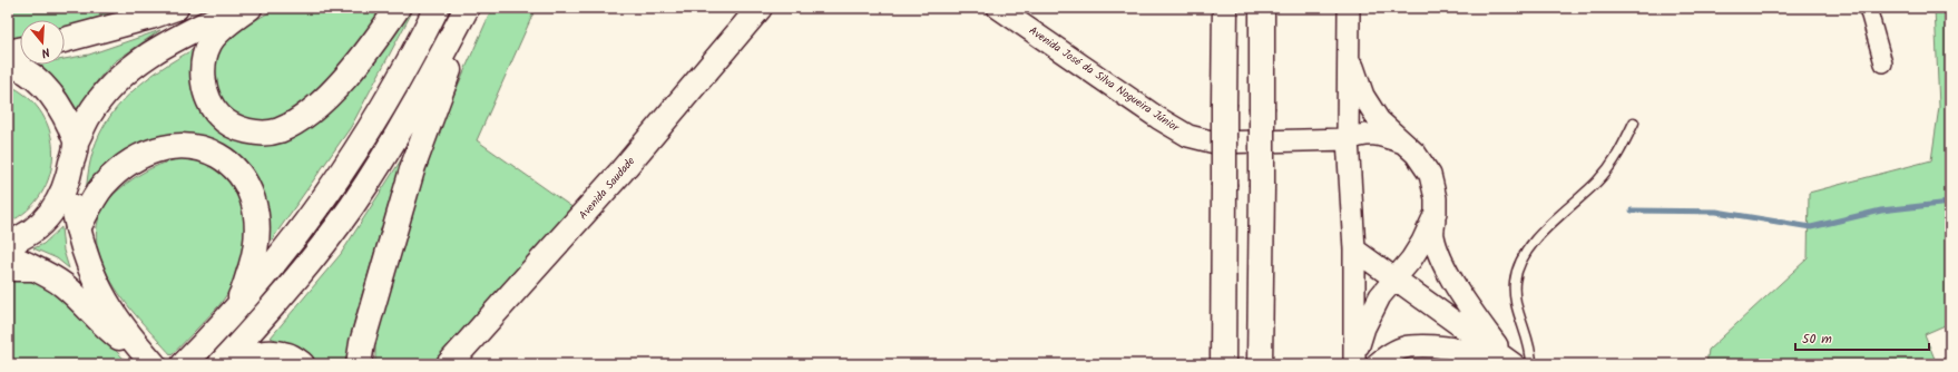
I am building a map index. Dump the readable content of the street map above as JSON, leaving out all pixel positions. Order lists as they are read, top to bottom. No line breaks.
{"streets":{"main road":["Avenida Saudade"],"street":["Avenida José da Silva Nogueira Júnior"]},"scale_bar":"50 m","north":"bottom"}
